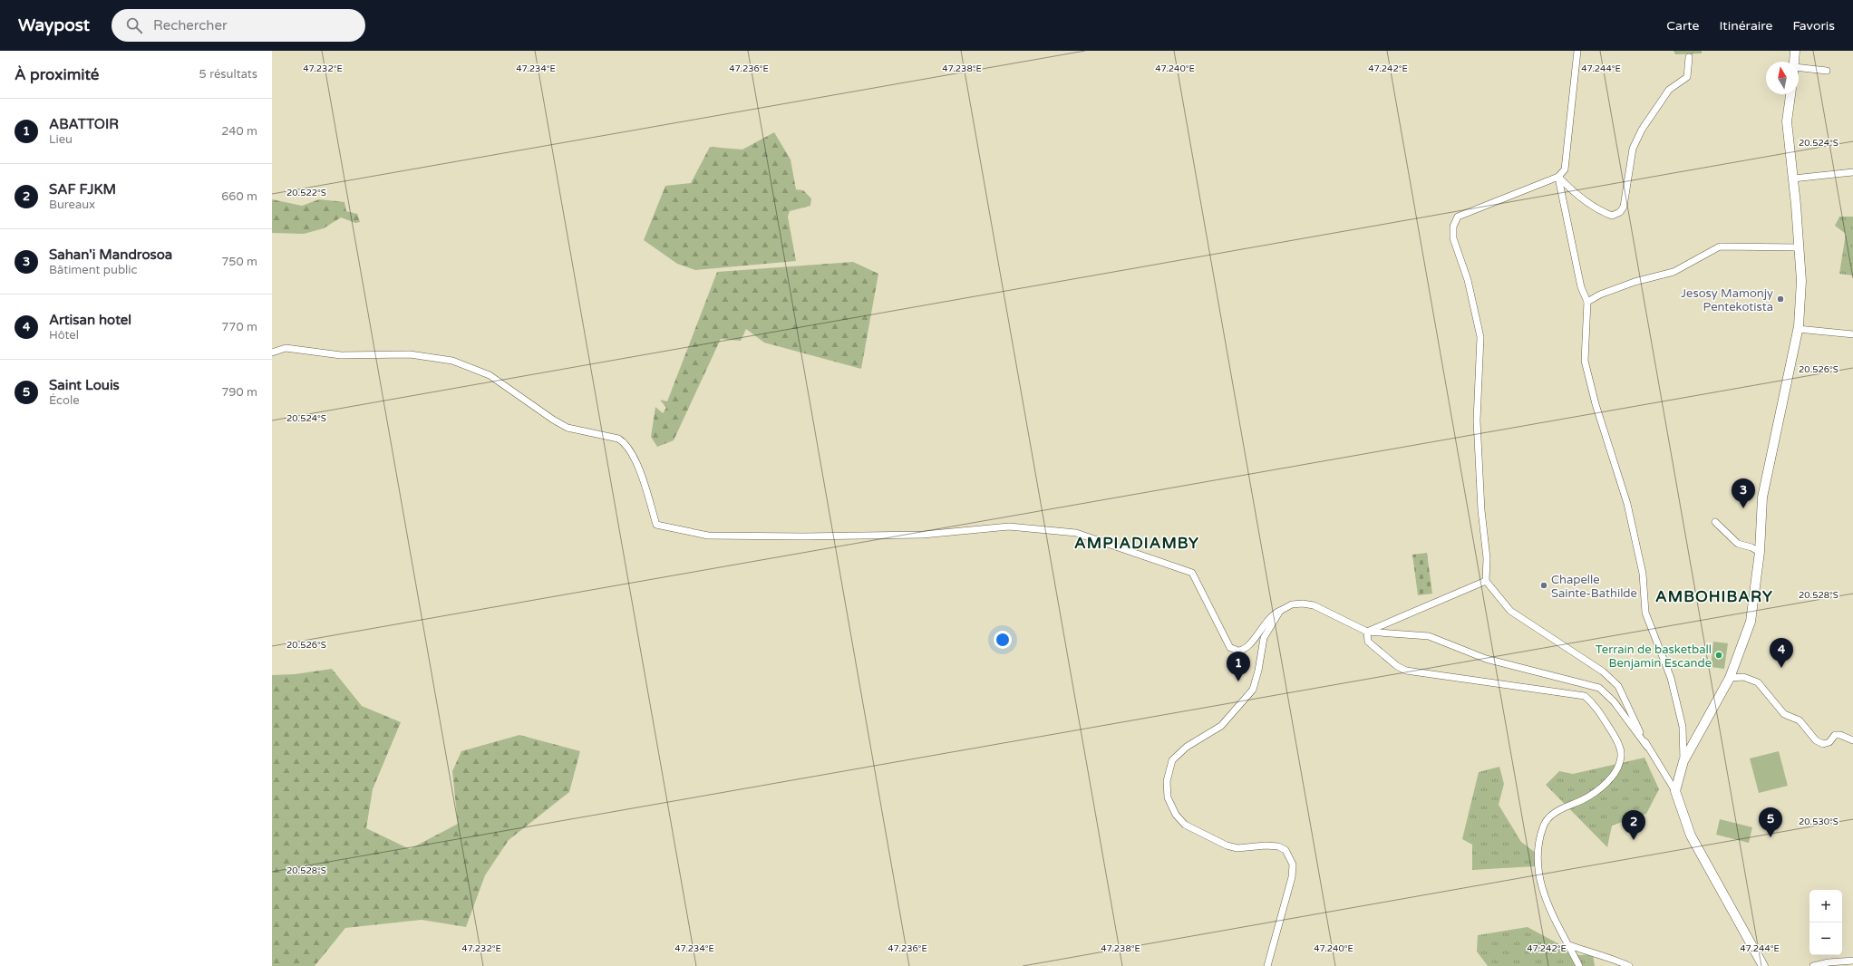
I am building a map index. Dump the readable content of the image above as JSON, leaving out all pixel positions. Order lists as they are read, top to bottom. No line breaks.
{"districts":["AMPIADIAMBY","AMBOHIBARY"],"places":["Jesosy Mamonjy Pentekotista","Chapelle Sainte-Bathilde","Terrain de basketball Benjamin Escande"],"north":"top","page":{"header":"Waypost","search":"Rechercher","nav":["Carte","Itinéraire","Favoris"],"heading":["À proximité","5 résultats"],"list":[{"mark":"1","name":"ABATTOIR","note":"Lieu","value":"240 m"},{"mark":"2","name":"SAF FJKM","note":"Bureaux","value":"660 m"},{"mark":"3","name":"Sahan'i Mandrosoa","note":"Bâtiment public","value":"750 m"},{"mark":"4","name":"Artisan hotel","note":"Hôtel","value":"770 m"},{"mark":"5","name":"Saint Louis","note":"École","value":"790 m"}],"pins":["3","4","1","5","2"],"map_buttons":["+","−"]},"coordinates":["47.232°E","47.234°E","47.236°E","47.238°E","47.240°E","47.242°E","47.244°E","20.524°S","20.522°S","20.526°S","20.528°S","20.530°S"]}
